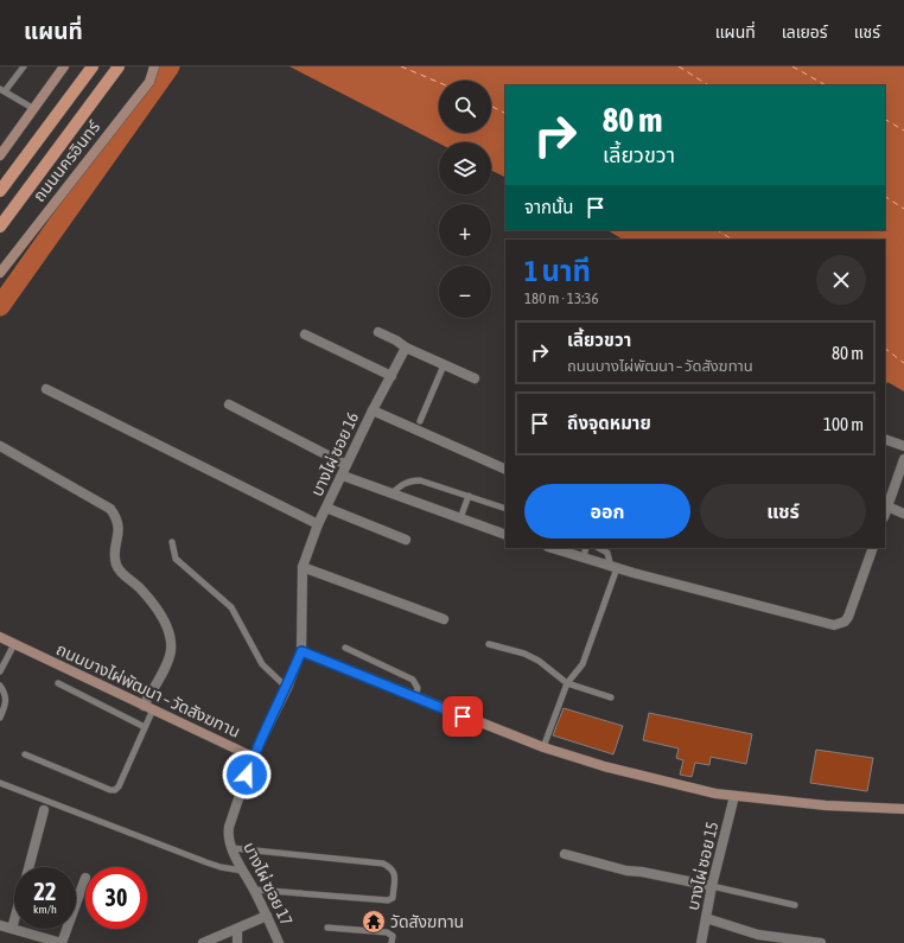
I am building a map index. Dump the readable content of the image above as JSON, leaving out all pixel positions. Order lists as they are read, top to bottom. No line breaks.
{"streets":{"main road":["ถนนนครอินทร์"],"street":["บางไผ่ ซอย 16","ถนนบางไผ่พัฒนา – วัดสังฆทาน","บางไผ่ ซอย 15","บางไผ่ ซอย 17"]},"crossings":[["บางไผ่ ซอย 16","ถนนบางไผ่พัฒนา – วัดสังฆทาน"],["ถนนบางไผ่พัฒนา – วัดสังฆทาน","บางไผ่ ซอย 17"]],"places":{"temple":["วัดสังฆทาน"]},"page":{"header":"แผนที่","nav":["แผนที่","เลเยอร์","แชร์"],"map_buttons":["+","−"],"turn":["80 m","เลี้ยวขวา"],"then":"จากนั้น","heading":["1 นาที","180 m · 13:36"],"list":[{"name":"เลี้ยวขวา","note":"ถนนบางไผ่พัฒนา – วัดสังฆทาน","value":"80 m"},{"name":"ถึงจุดหมาย","value":"100 m"}],"buttons":["ออก","แชร์"],"speed":"22 km/h","limit":"30"}}
